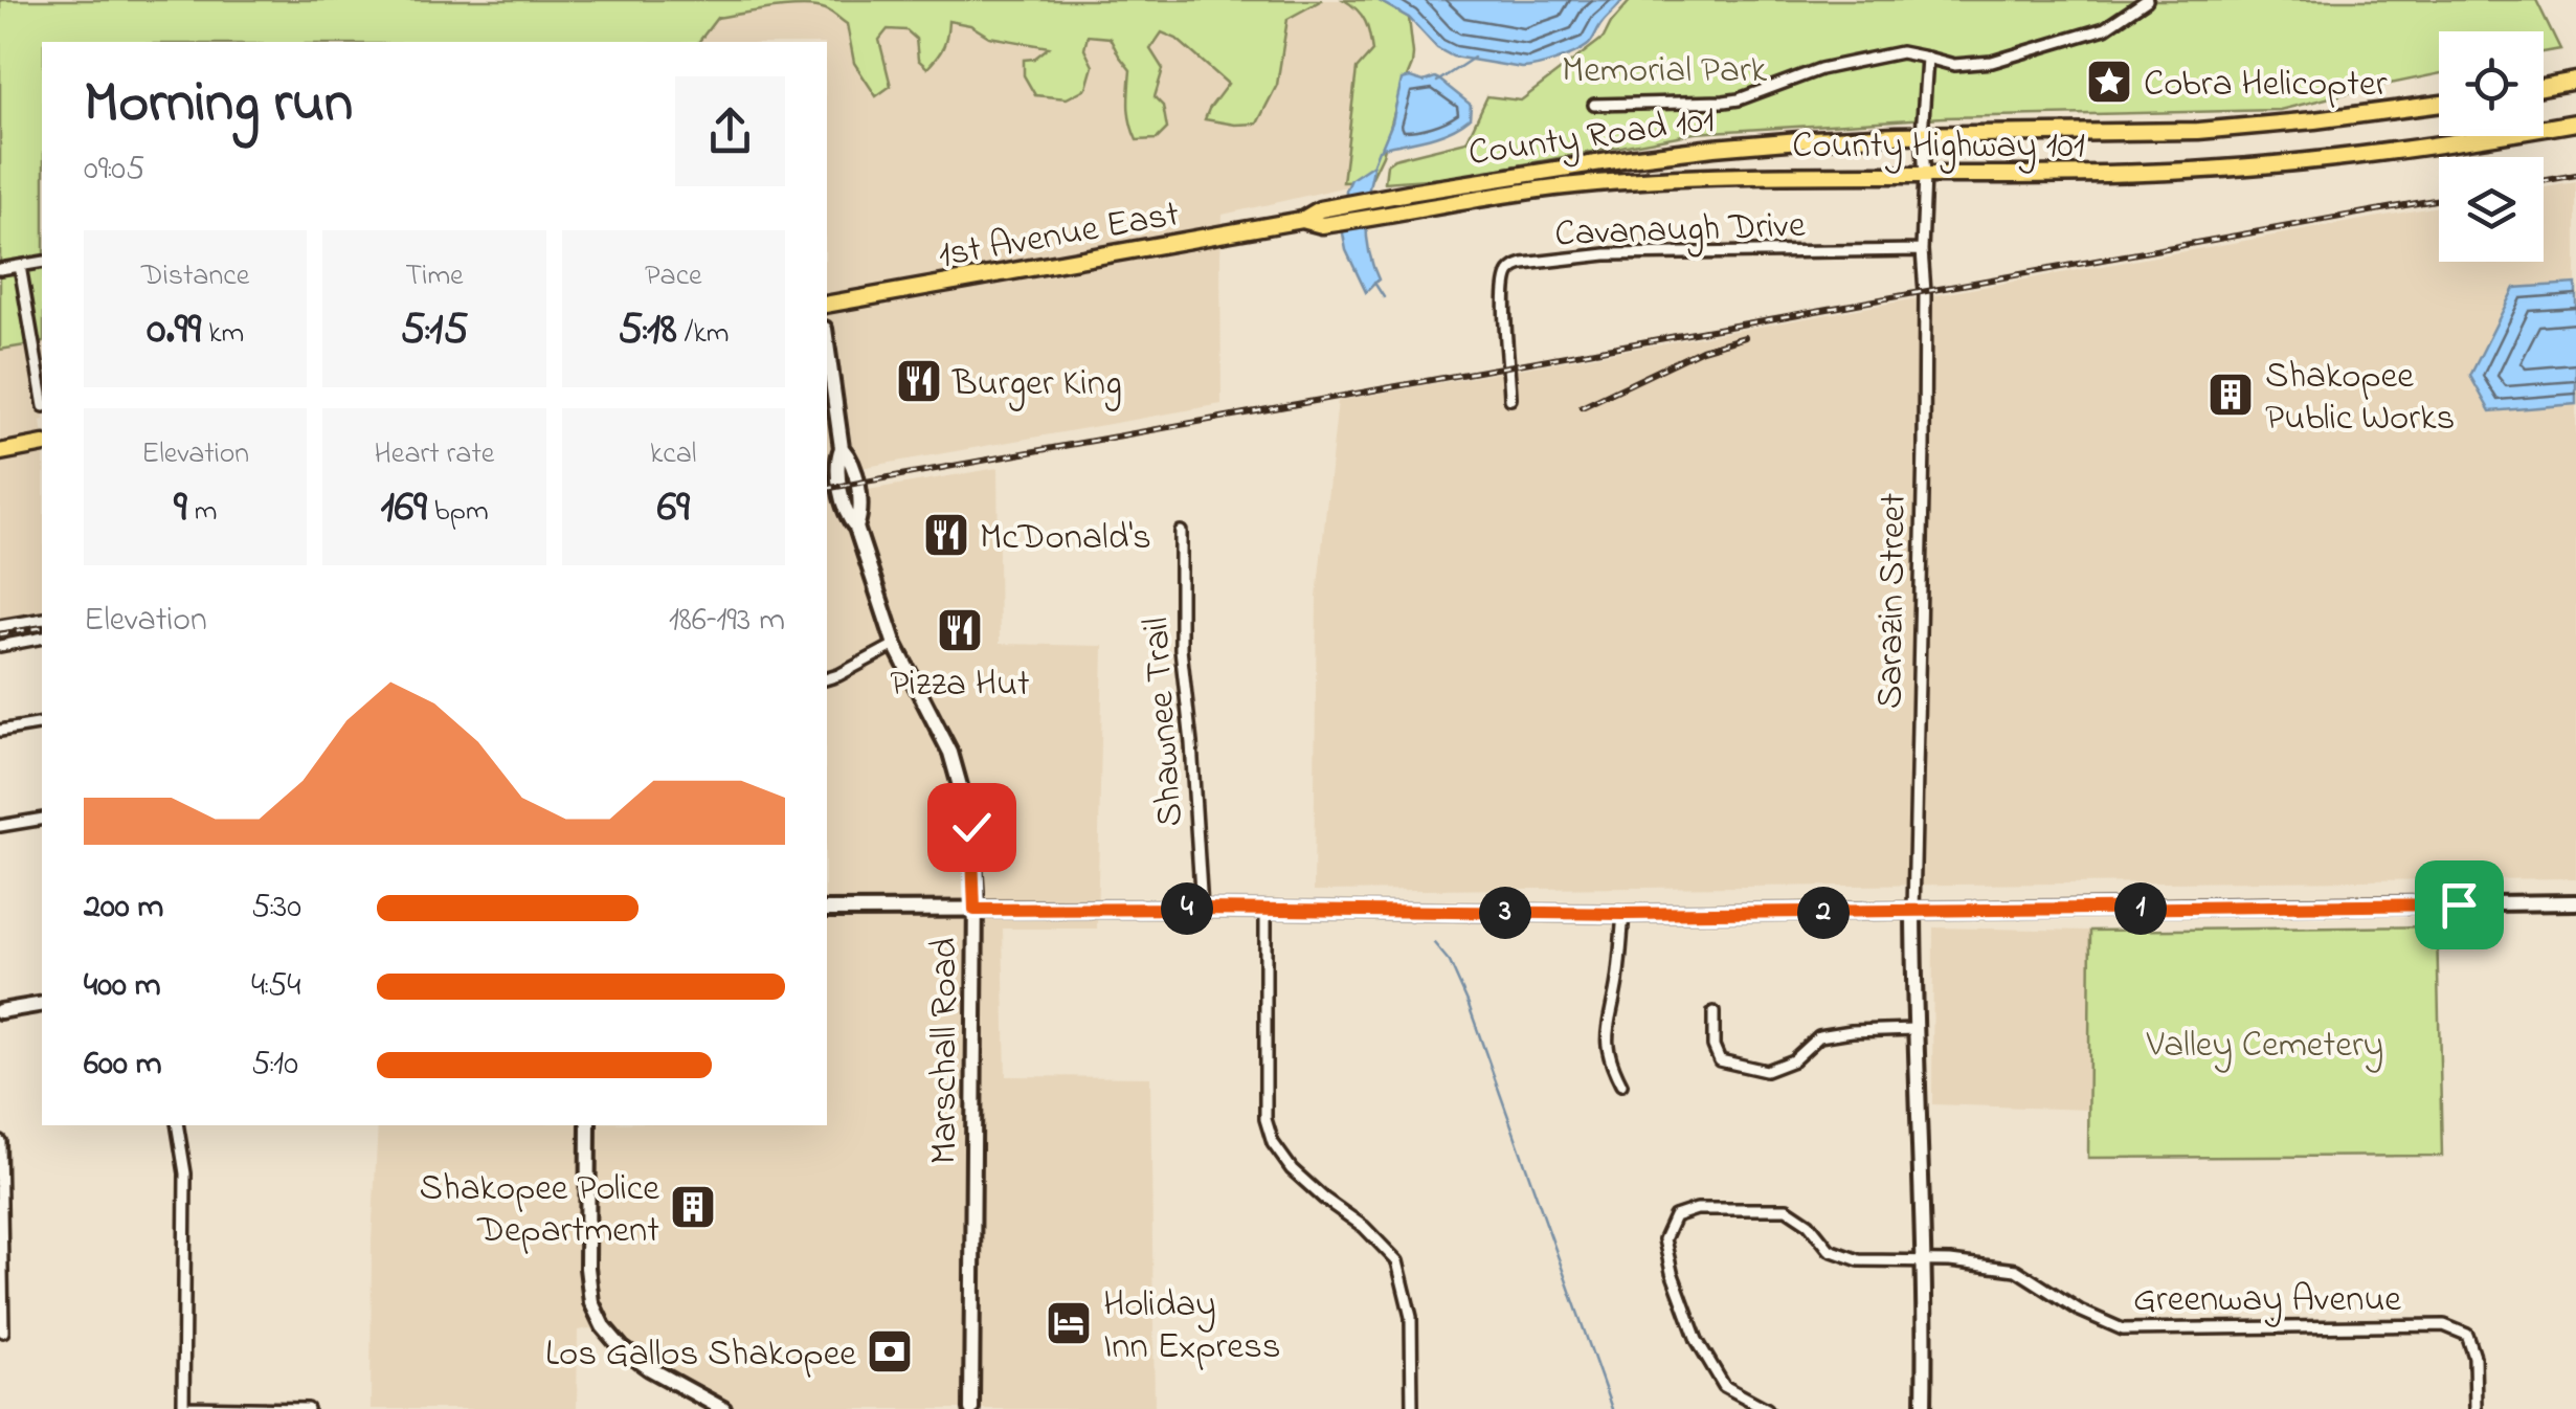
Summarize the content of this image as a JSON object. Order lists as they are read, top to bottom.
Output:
{
  "streets": {
    "main road": ["County Road 101", "County Highway 101", "1st Avenue East"],
    "street": [
      "Cavanaugh Drive",
      "Sarazin Street",
      "Shawnee Trail",
      "Marschall Road",
      "Greenway Avenue"
    ]
  },
  "crossings": [
    ["County Road 101", "County Highway 101"],
    ["County Road 101", "1st Avenue East"],
    ["County Road 101", "Sarazin Street"],
    ["County Highway 101", "1st Avenue East"],
    ["County Highway 101", "Sarazin Street"],
    ["Cavanaugh Drive", "Sarazin Street"],
    ["Sarazin Street", "Greenway Avenue"]
  ],
  "parks": ["Memorial Park", "Valley Cemetery"],
  "places": {
    "place": ["Cobra Helicopter"],
    "restaurant": ["Burger King", "McDonald's", "Pizza Hut"],
    "building": ["Shakopee Public Works", "Shakopee Police Department"],
    "hotel": ["Holiday Inn Express"],
    "bank": ["Los Gallos Shakopee"]
  },
  "page": {
    "heading": ["Morning run", "09:05"],
    "stats": [
      ["Distance", "0.99 km"],
      ["Time", "5:15"],
      ["Pace", "5:18 /km"],
      ["Elevation", "9 m"],
      ["Heart rate", "169 bpm"],
      ["kcal", "69"]
    ],
    "chart": ["Elevation", "186–193 m"],
    "list": [
      {
        "name": "200 m",
        "note": "5:30"
      },
      {
        "name": "400 m",
        "note": "4:54"
      },
      {
        "name": "600 m",
        "note": "5:10"
      }
    ],
    "pins": [
      "1",
      "4",
      "2",
      "3"
    ]
  }
}
